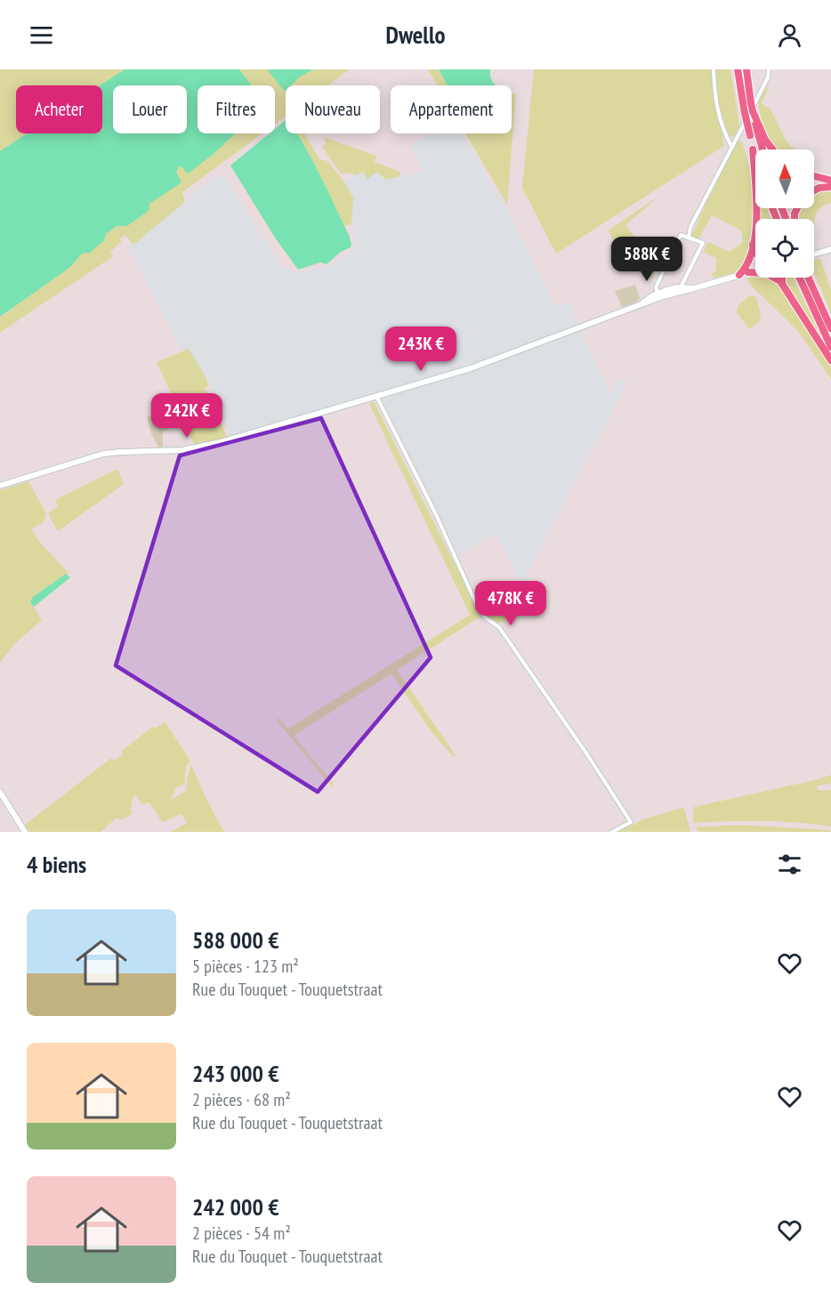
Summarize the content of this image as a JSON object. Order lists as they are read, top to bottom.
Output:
{
  "north": "top",
  "page": {
    "header": "Dwello",
    "chip": [
      "Acheter",
      "Louer",
      "Filtres",
      "Nouveau",
      "Appartement"
    ],
    "price": [
      "588K €",
      "243K €",
      "242K €",
      "478K €"
    ],
    "heading": "4 biens",
    "list": [
      {
        "name": "588 000 €",
        "note": "5 pièces · 123 m² · Rue du Touquet - Touquetstraat"
      },
      {
        "name": "243 000 €",
        "note": "2 pièces · 68 m² · Rue du Touquet - Touquetstraat"
      },
      {
        "name": "242 000 €",
        "note": "2 pièces · 54 m² · Rue du Touquet - Touquetstraat"
      }
    ]
  }
}
